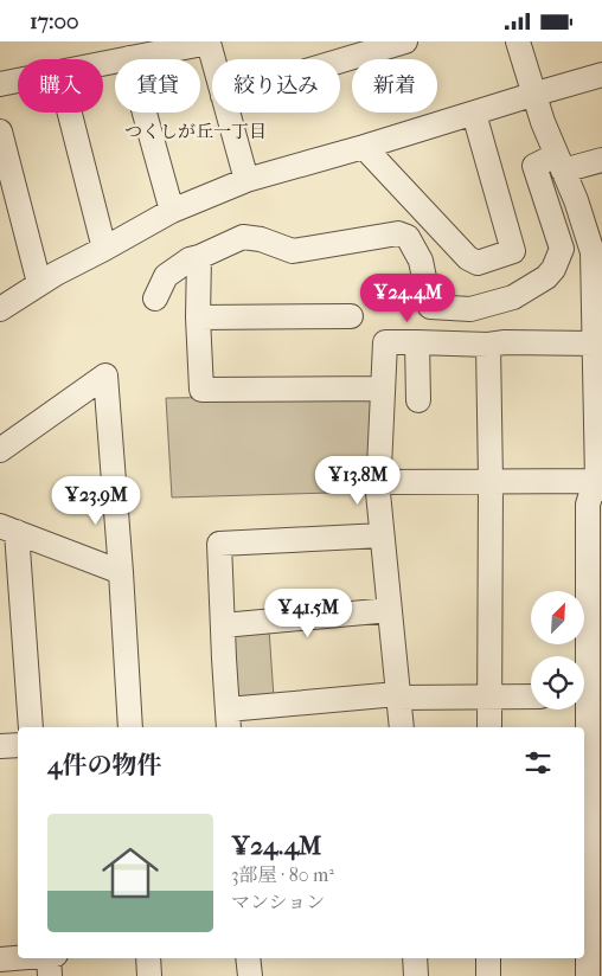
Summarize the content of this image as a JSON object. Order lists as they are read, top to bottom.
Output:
{
  "districts": ["つくしが丘一丁目"],
  "north": "top right",
  "page": {
    "status": "17:00",
    "chip": [
      "購入",
      "賃貸",
      "絞り込み",
      "新着"
    ],
    "price": [
      "¥24.4M",
      "¥13.8M",
      "¥23.9M",
      "¥41.5M"
    ],
    "heading": "4件の物件",
    "list": [
      {
        "name": "¥24.4M",
        "note": "3部屋 · 80 m² · マンション"
      }
    ]
  }
}
